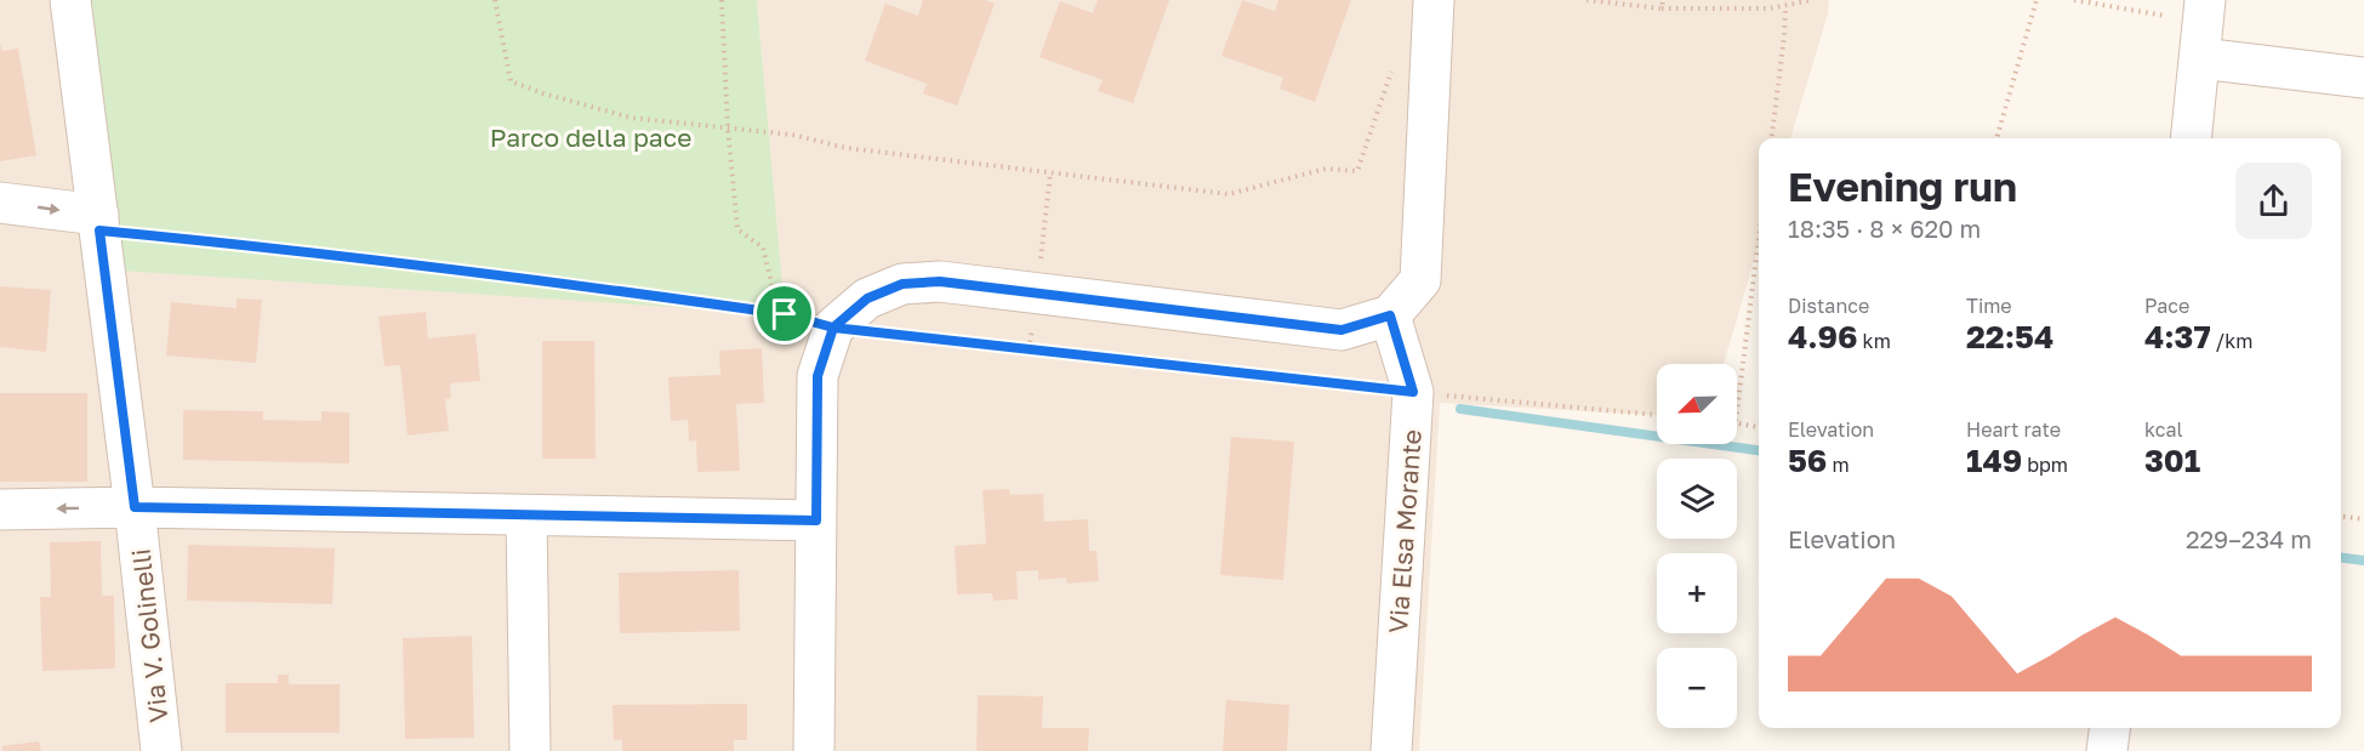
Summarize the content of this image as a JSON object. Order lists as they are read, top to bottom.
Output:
{
  "streets": {
    "street": ["Via Elsa Morante", "Via V. Golinelli"]
  },
  "parks": ["Parco della pace"],
  "north": "bottom left",
  "page": {
    "heading": ["Evening run", "18:35 · 8 × 620 m"],
    "stats": [
      ["Distance", "4.96 km"],
      ["Time", "22:54"],
      ["Pace", "4:37 /km"],
      ["Elevation", "56 m"],
      ["Heart rate", "149 bpm"],
      ["kcal", "301"]
    ],
    "map_buttons": ["+", "−"],
    "chart": ["Elevation", "229–234 m"]
  }
}
